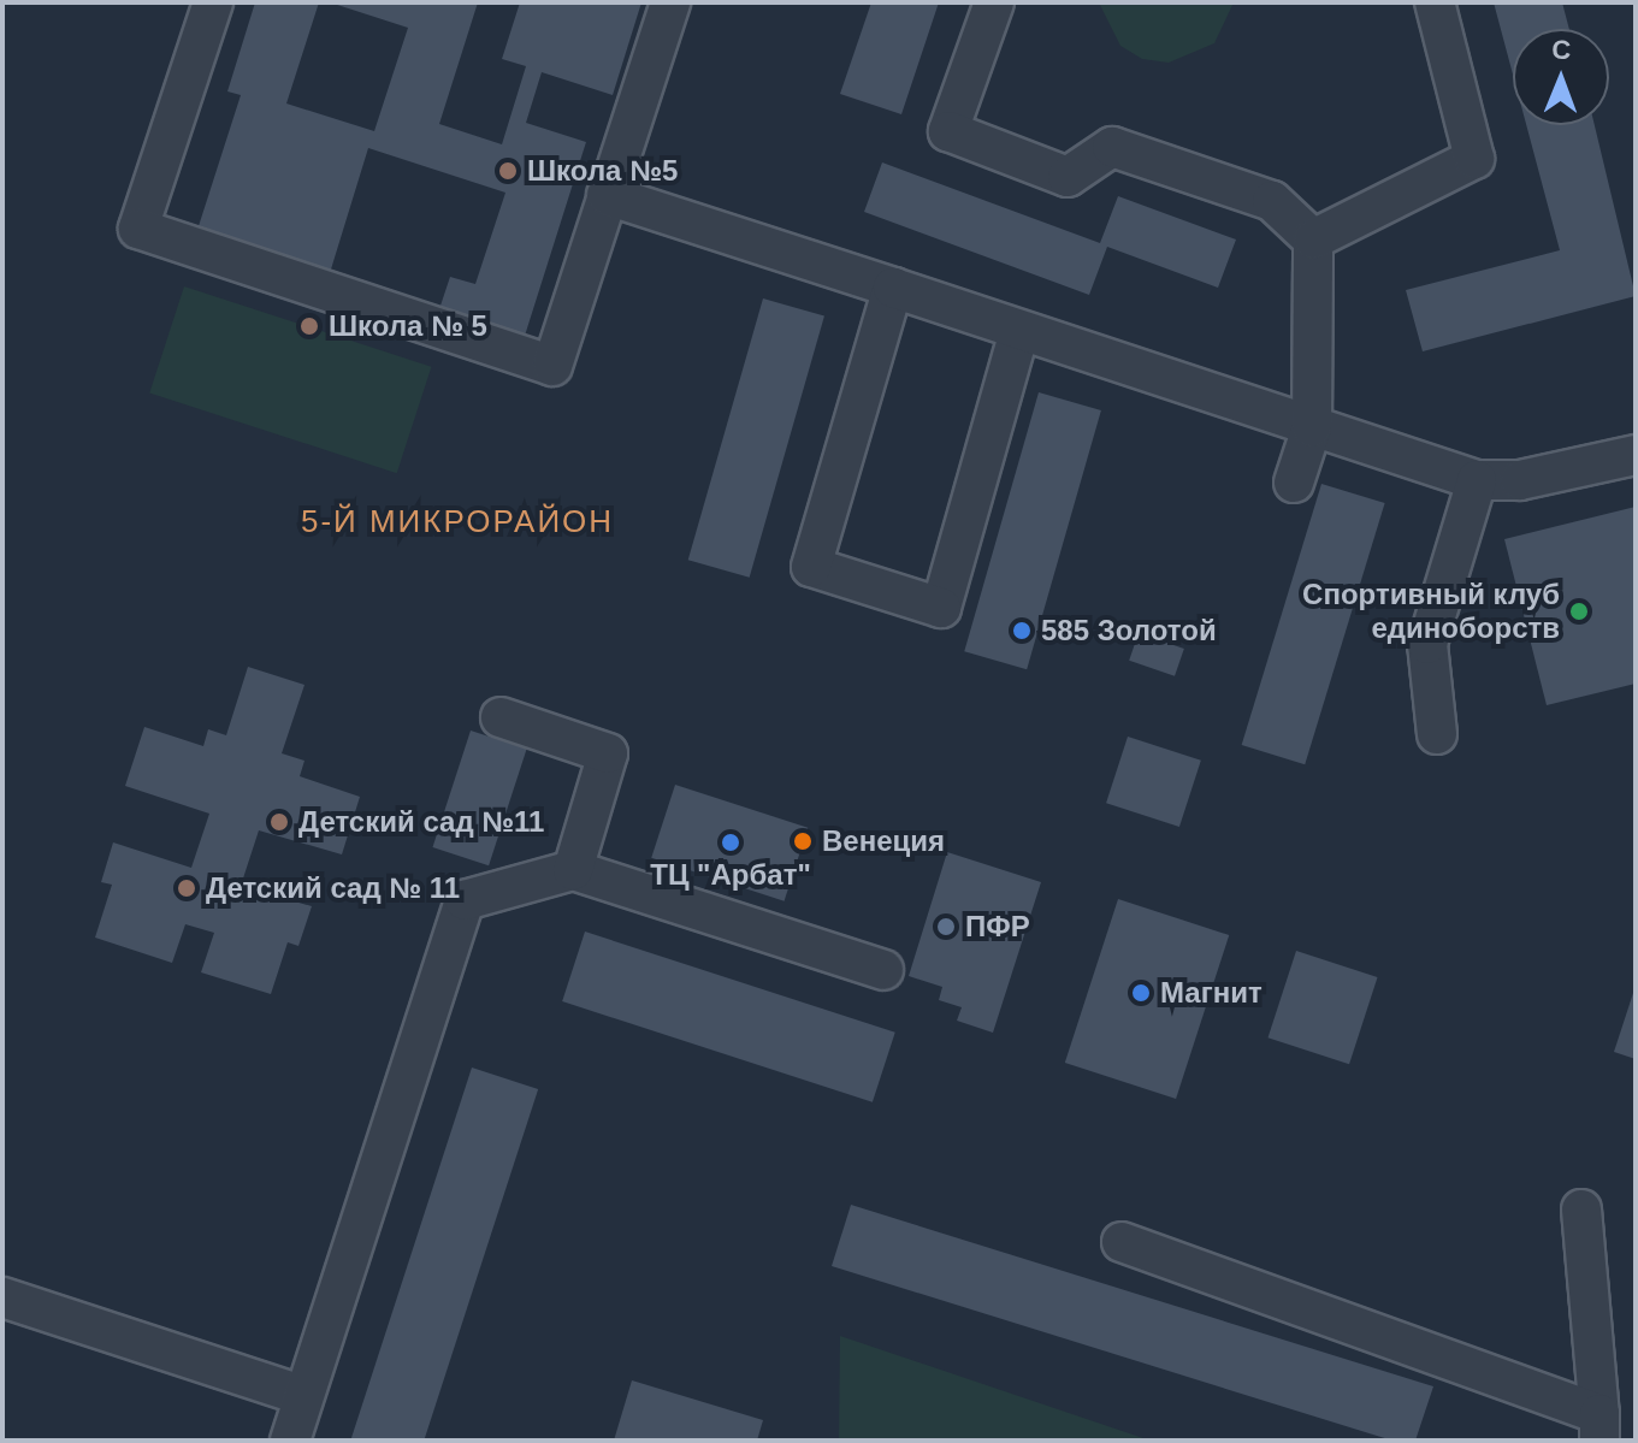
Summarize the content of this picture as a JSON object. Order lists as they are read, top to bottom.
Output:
{
  "districts": ["5-Й МИКРОРАЙОН"],
  "places": [
    "Школа №5",
    "Школа № 5",
    "Спортивный клуб единоборств",
    "585 Золотой",
    "Детский сад №11",
    "Венеция",
    "ТЦ \"Арбат\"",
    "Детский сад № 11",
    "ПФР",
    "Магнит"
  ],
  "north": "top"
}
